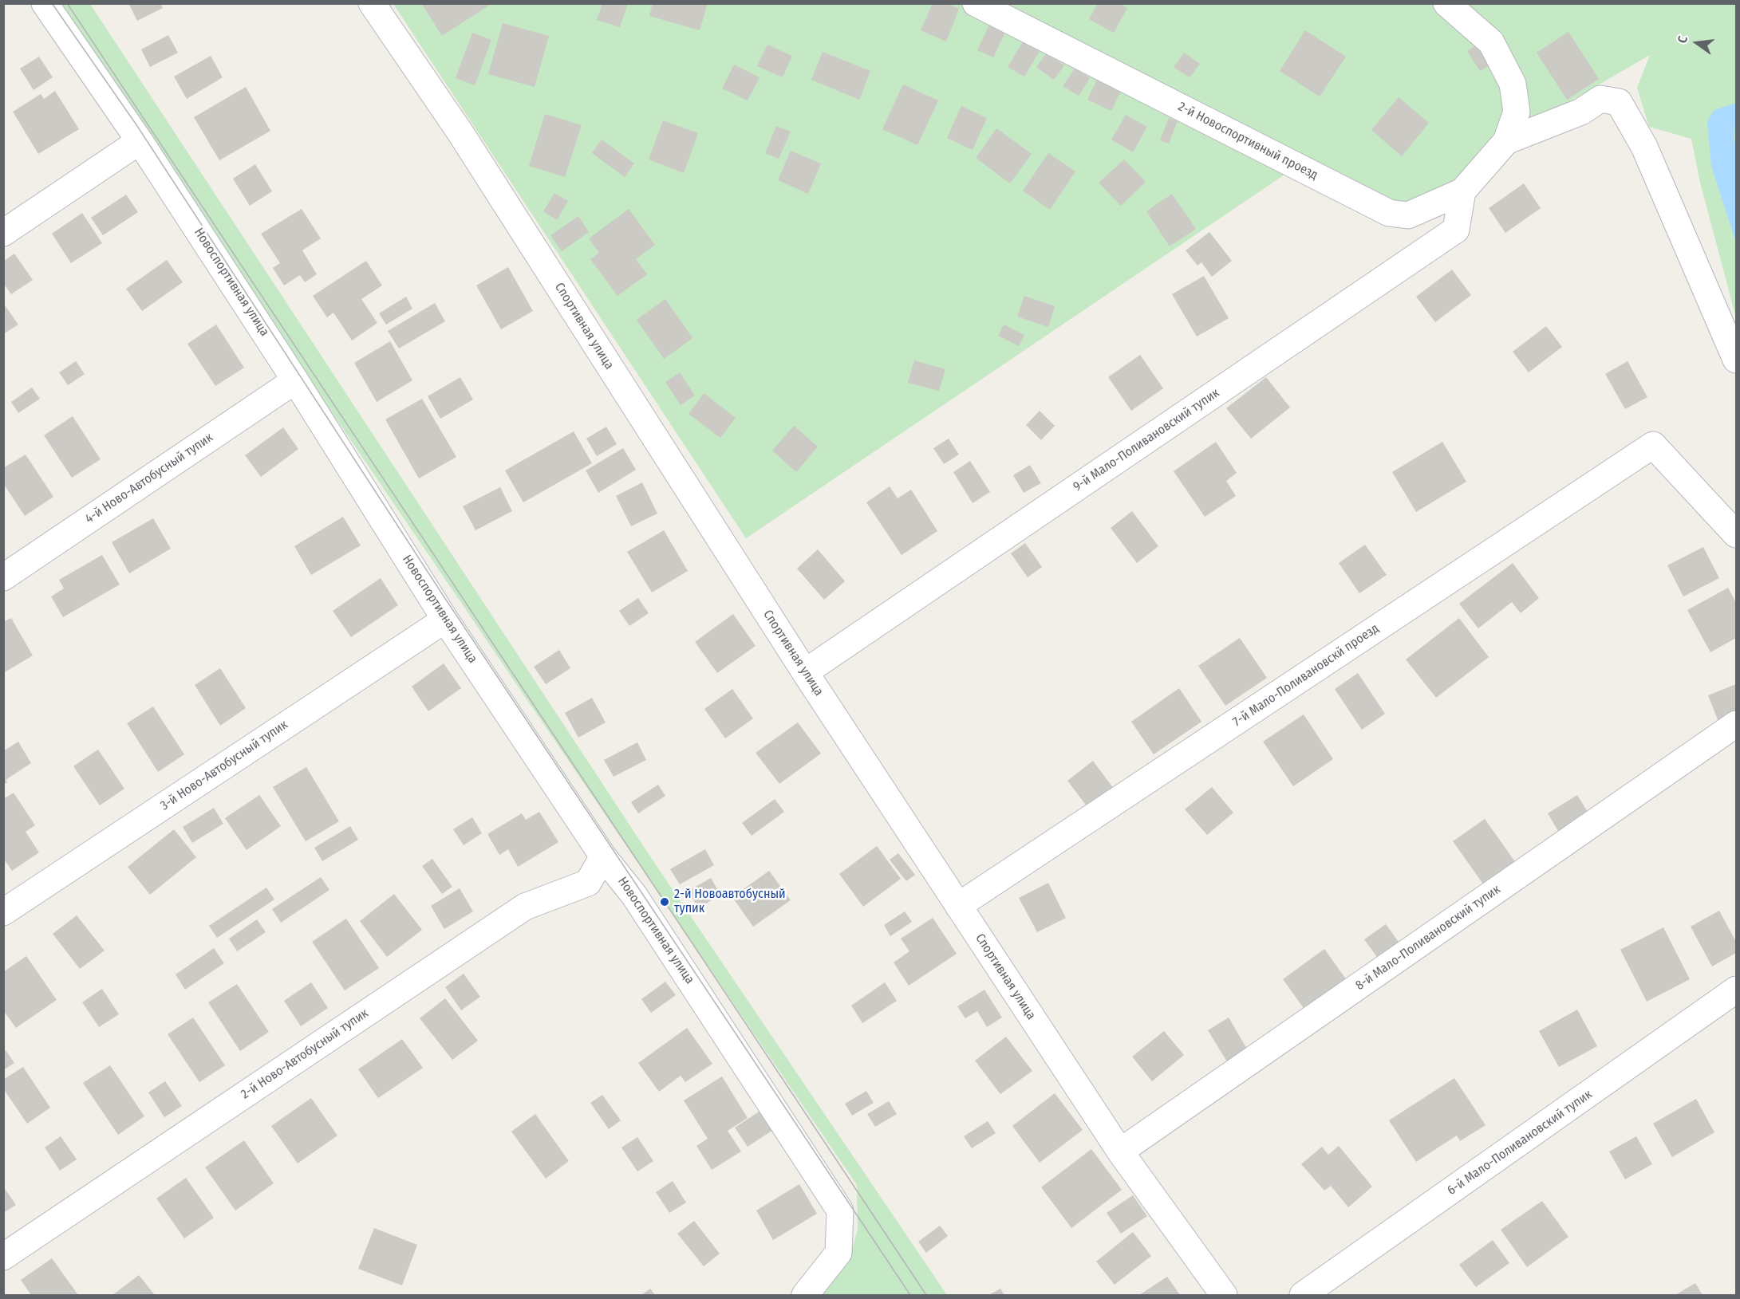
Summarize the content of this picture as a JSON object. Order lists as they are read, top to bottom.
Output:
{
  "streets": {
    "street": [
      "2-й Новоспортивный проезд",
      "Новоспортивная улица",
      "Спортивная улица",
      "9-й Мало-Поливановский тупик",
      "4-й Ново-Автобусный тупик",
      "7-й Мало-Поливановскй проезд",
      "3-й Ново-Автобусный тупик",
      "8-й Мало-Поливановский тупик",
      "2-й Ново-Автобусный тупик",
      "6-й Мало-Поливановский тупик"
    ]
  },
  "crossings": [
    ["2-й Новоспортивный проезд", "9-й Мало-Поливановский тупик"],
    ["Новоспортивная улица", "4-й Ново-Автобусный тупик"],
    ["Новоспортивная улица", "3-й Ново-Автобусный тупик"],
    ["Новоспортивная улица", "2-й Ново-Автобусный тупик"],
    ["Спортивная улица", "9-й Мало-Поливановский тупик"],
    ["Спортивная улица", "7-й Мало-Поливановскй проезд"],
    ["Спортивная улица", "8-й Мало-Поливановский тупик"]
  ],
  "places": ["2-й Новоавтобусный тупик"],
  "north": "left"
}
